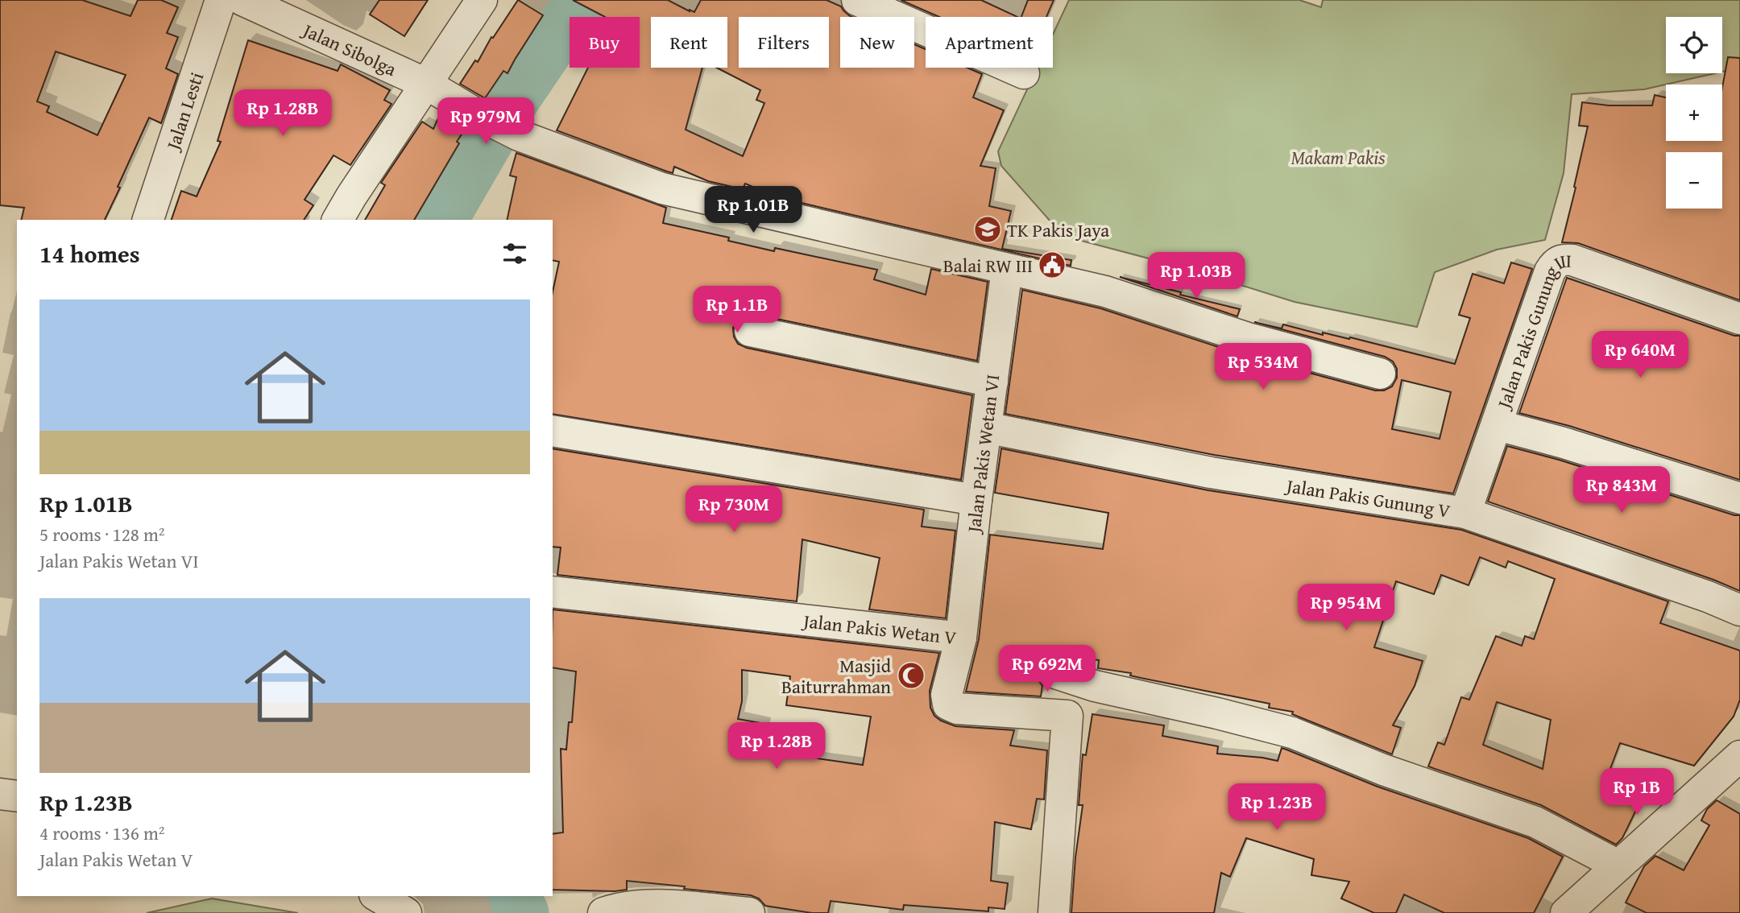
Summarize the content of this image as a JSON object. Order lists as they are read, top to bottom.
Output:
{
  "streets": {
    "street": [
      "Jalan Sibolga",
      "Jalan Lesti",
      "Jalan Pakis Gunung III",
      "Jalan Pakis Wetan VI",
      "Jalan Pakis Gunung V",
      "Jalan Pakis Wetan V"
    ]
  },
  "crossings": [
    ["Jalan Pakis Gunung III", "Jalan Pakis Gunung V"],
    ["Jalan Pakis Wetan VI", "Jalan Pakis Gunung V"],
    ["Jalan Pakis Wetan VI", "Jalan Pakis Wetan V"]
  ],
  "parks": ["Makam Pakis"],
  "places": {
    "school or university": ["TK Pakis Jaya"],
    "public building": ["Balai RW III"],
    "mosque": ["Masjid Baiturrahman"]
  },
  "page": {
    "map_buttons": ["+", "−"],
    "chip": [
      "Buy",
      "Rent",
      "Filters",
      "New",
      "Apartment"
    ],
    "price": [
      "Rp 1.28B",
      "Rp 979M",
      "Rp 1.01B",
      "Rp 1.03B",
      "Rp 1.1B",
      "Rp 640M",
      "Rp 534M",
      "Rp 843M",
      "Rp 730M",
      "Rp 954M",
      "Rp 692M",
      "Rp 1.28B",
      "Rp 1B",
      "Rp 1.23B"
    ],
    "heading": "14 homes",
    "list": [
      {
        "name": "Rp 1.01B",
        "note": "5 rooms · 128 m² · Jalan Pakis Wetan VI"
      },
      {
        "name": "Rp 1.23B",
        "note": "4 rooms · 136 m² · Jalan Pakis Wetan V"
      }
    ]
  }
}
